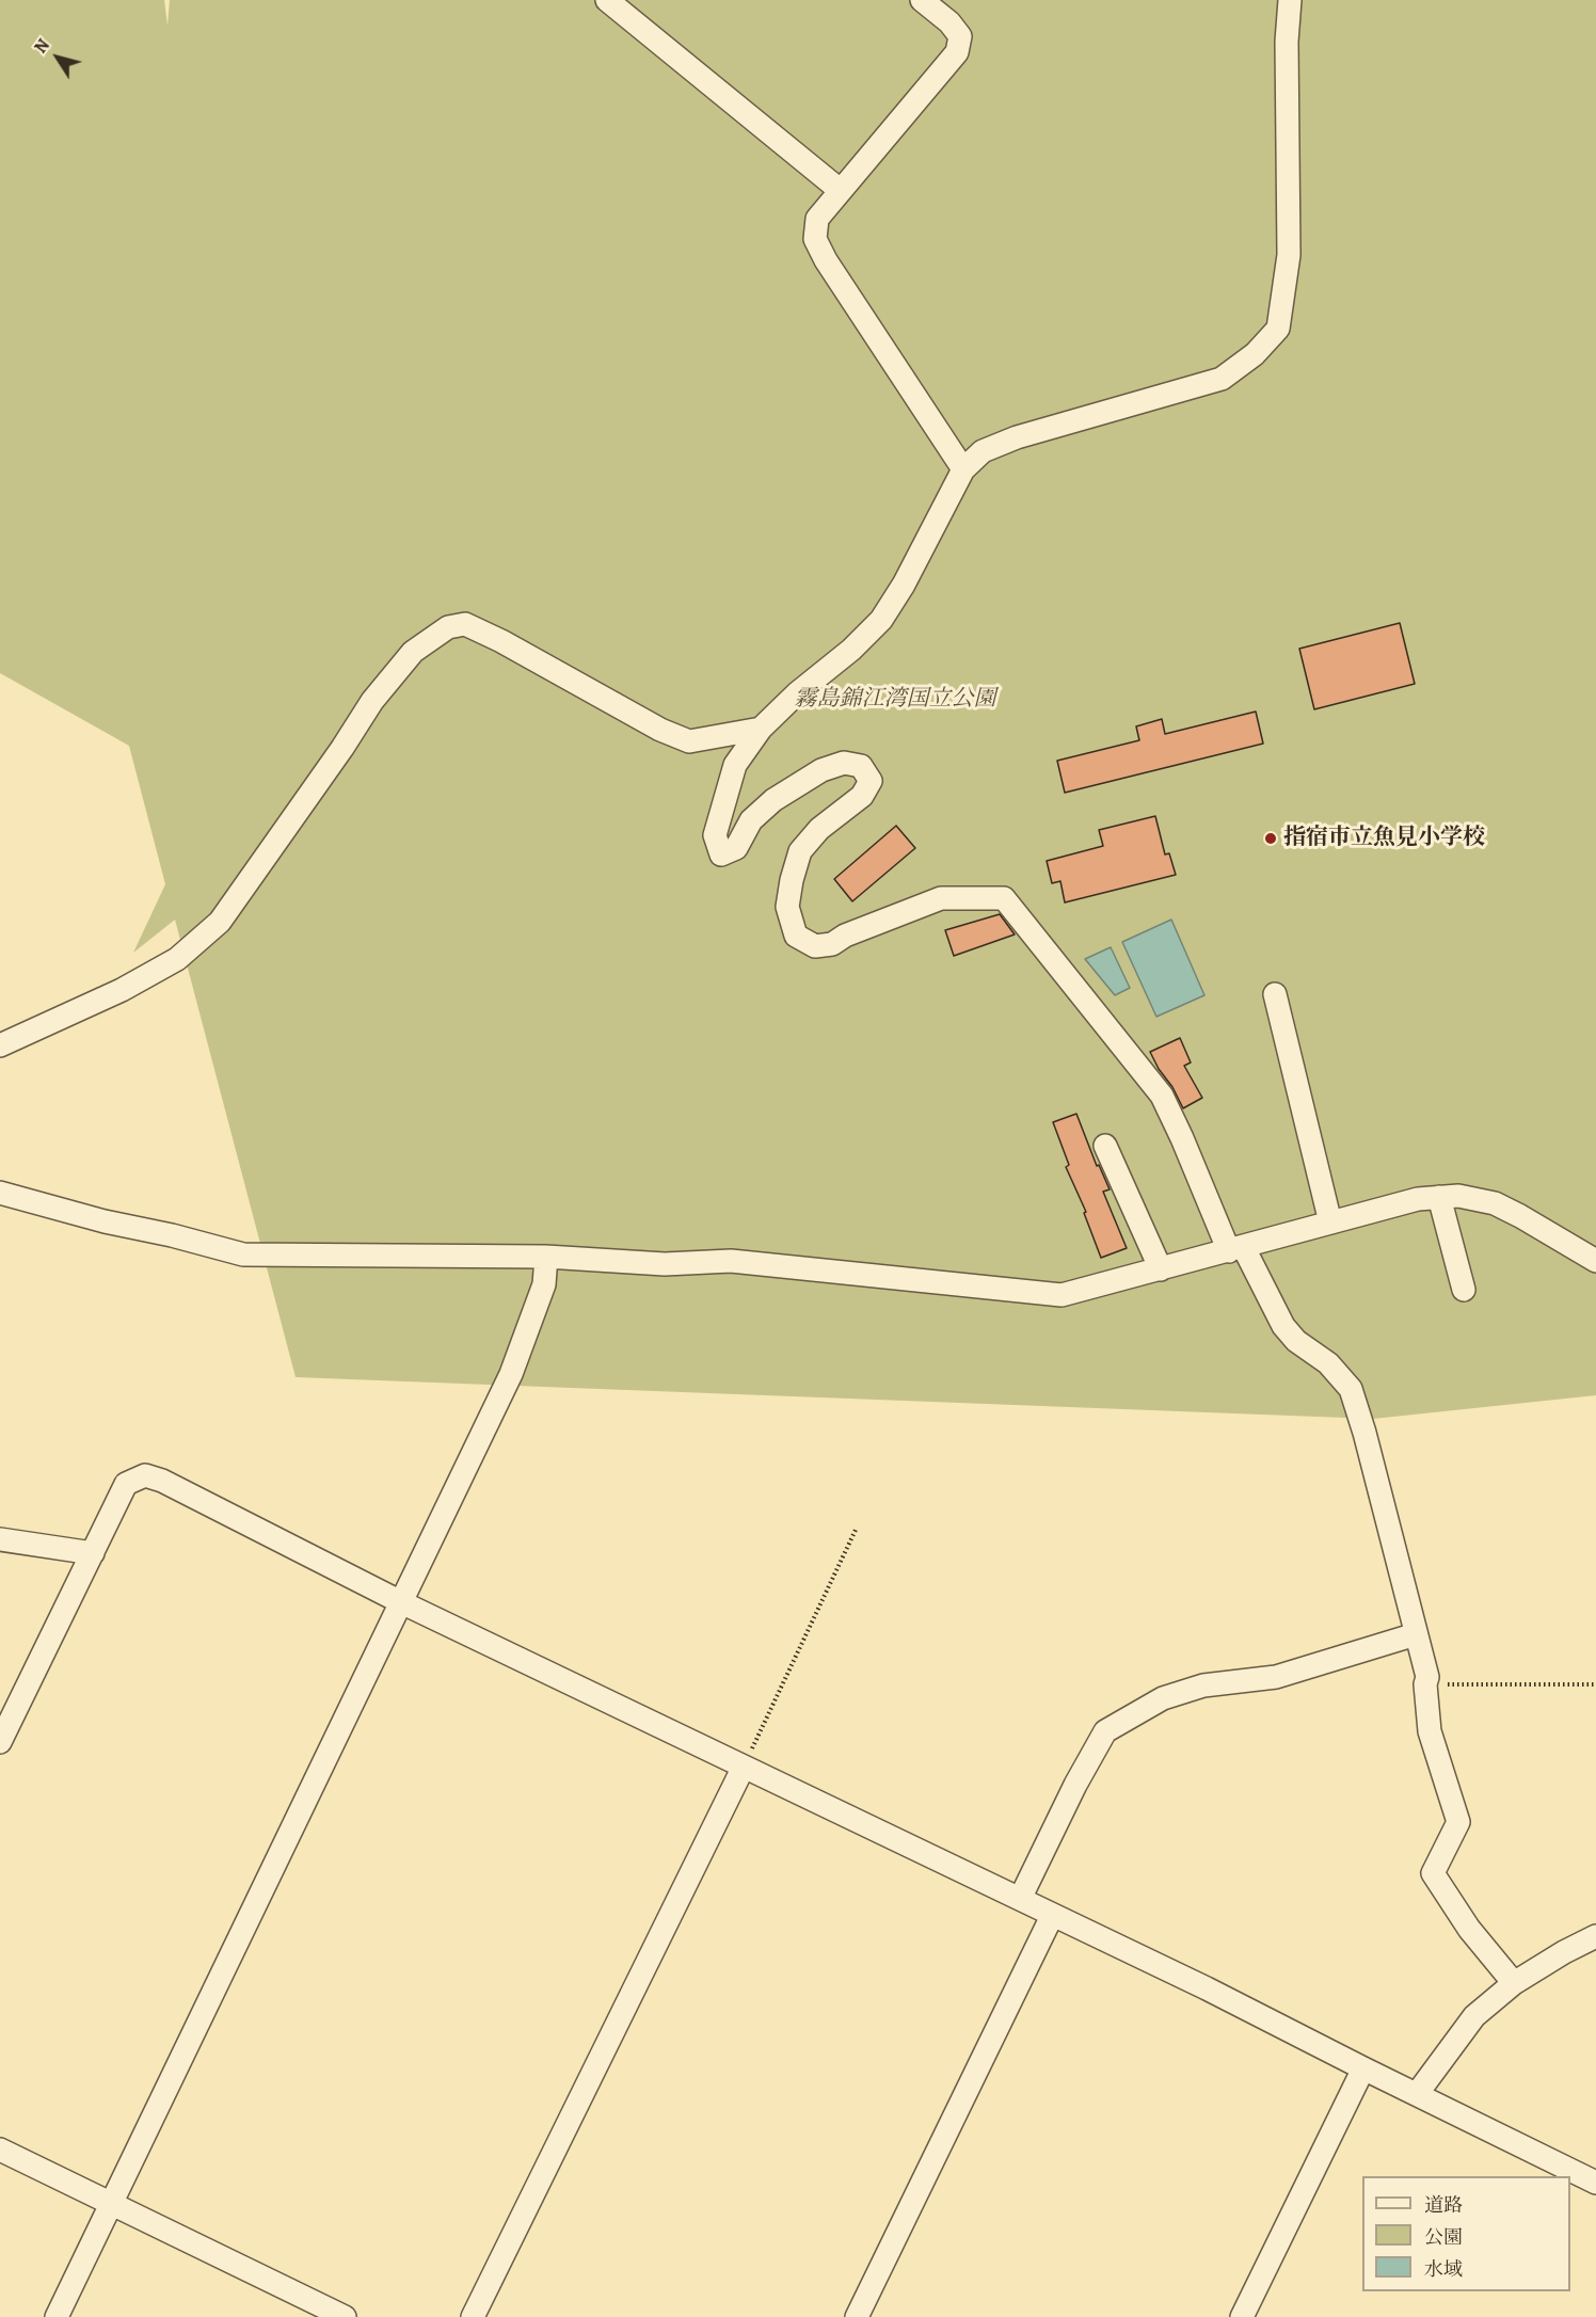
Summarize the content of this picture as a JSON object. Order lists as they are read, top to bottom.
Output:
{
  "parks": ["霧島錦江湾国立公園"],
  "places": ["指宿市立魚見小学校"],
  "legend": ["道路", "公園", "水域"],
  "north": "top left"
}
